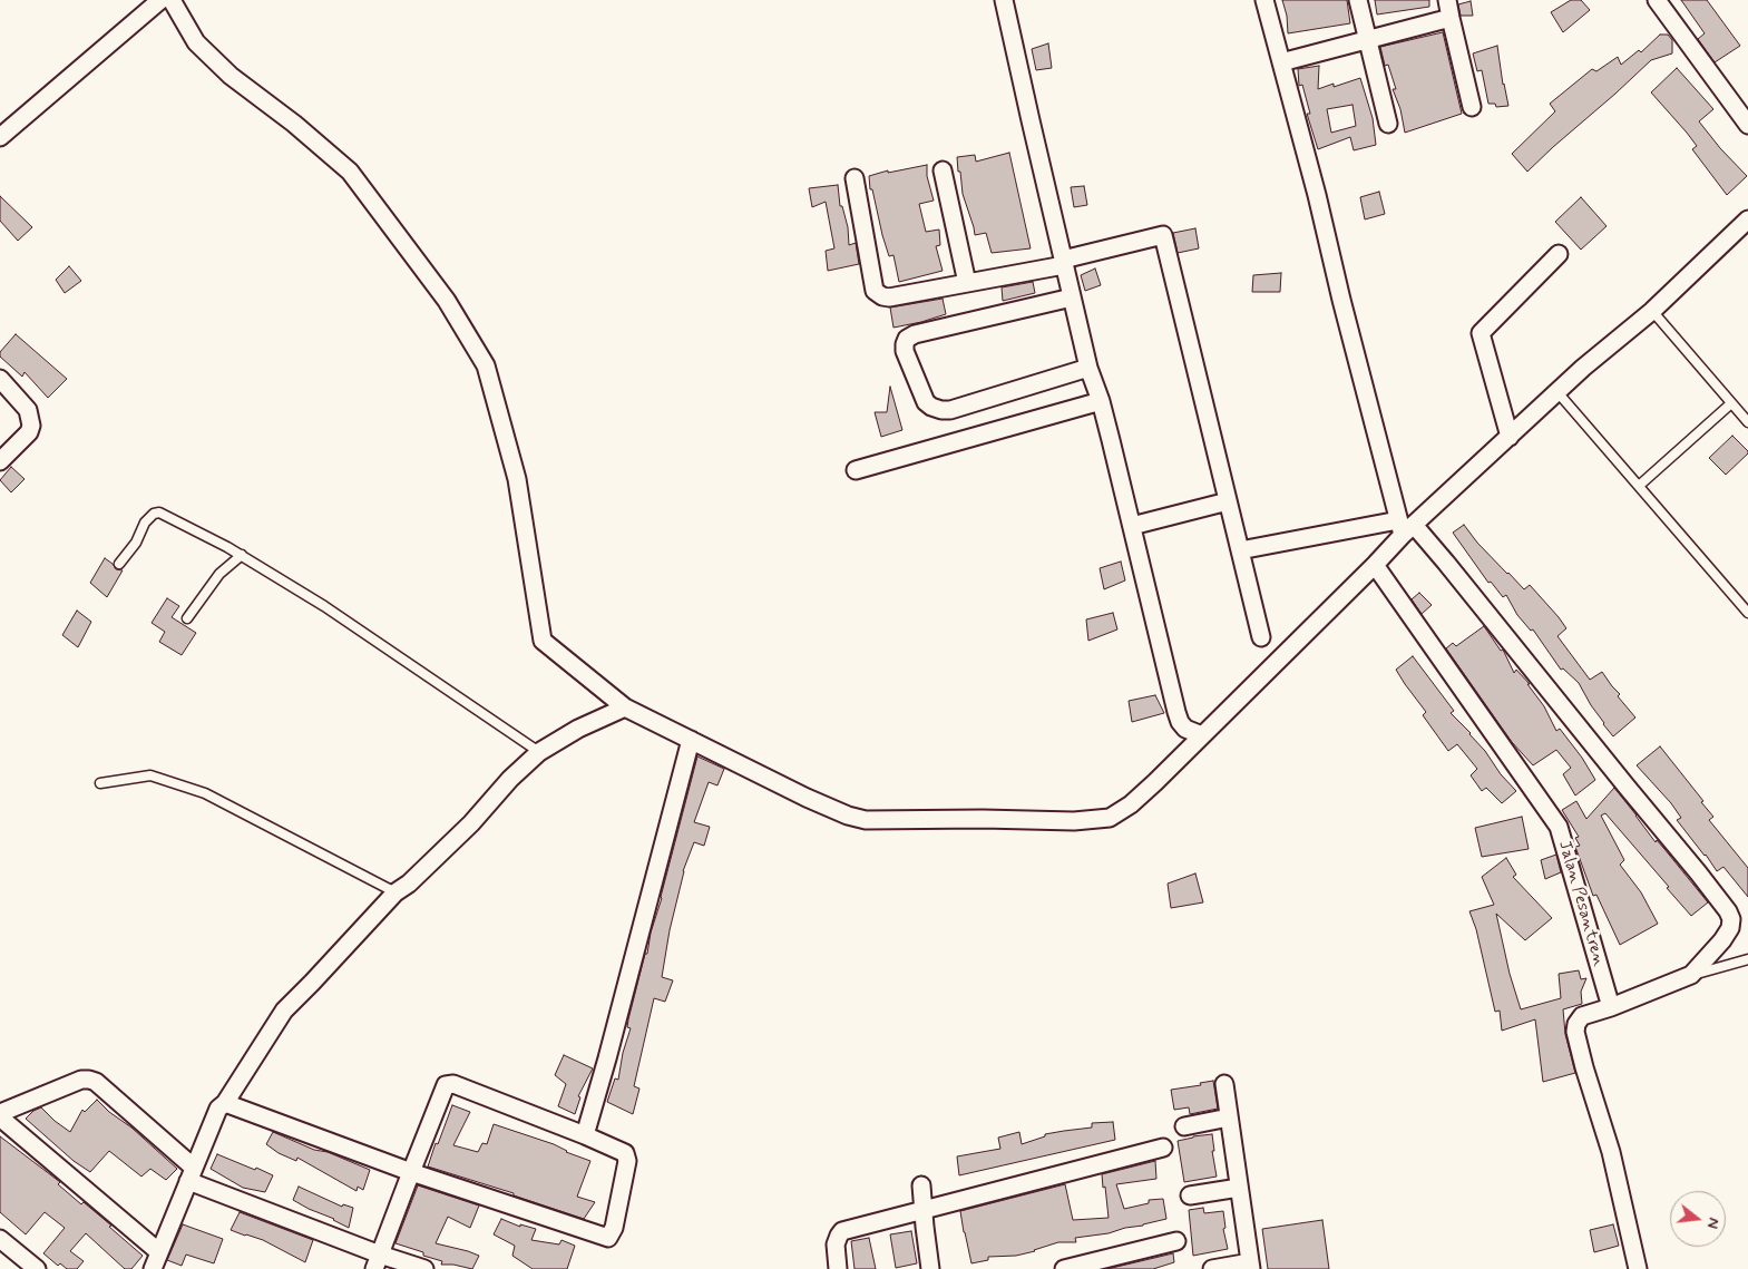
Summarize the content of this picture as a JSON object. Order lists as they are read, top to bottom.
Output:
{
  "streets": {
    "street": ["Jalan Pesantren"]
  },
  "north": "right"
}
